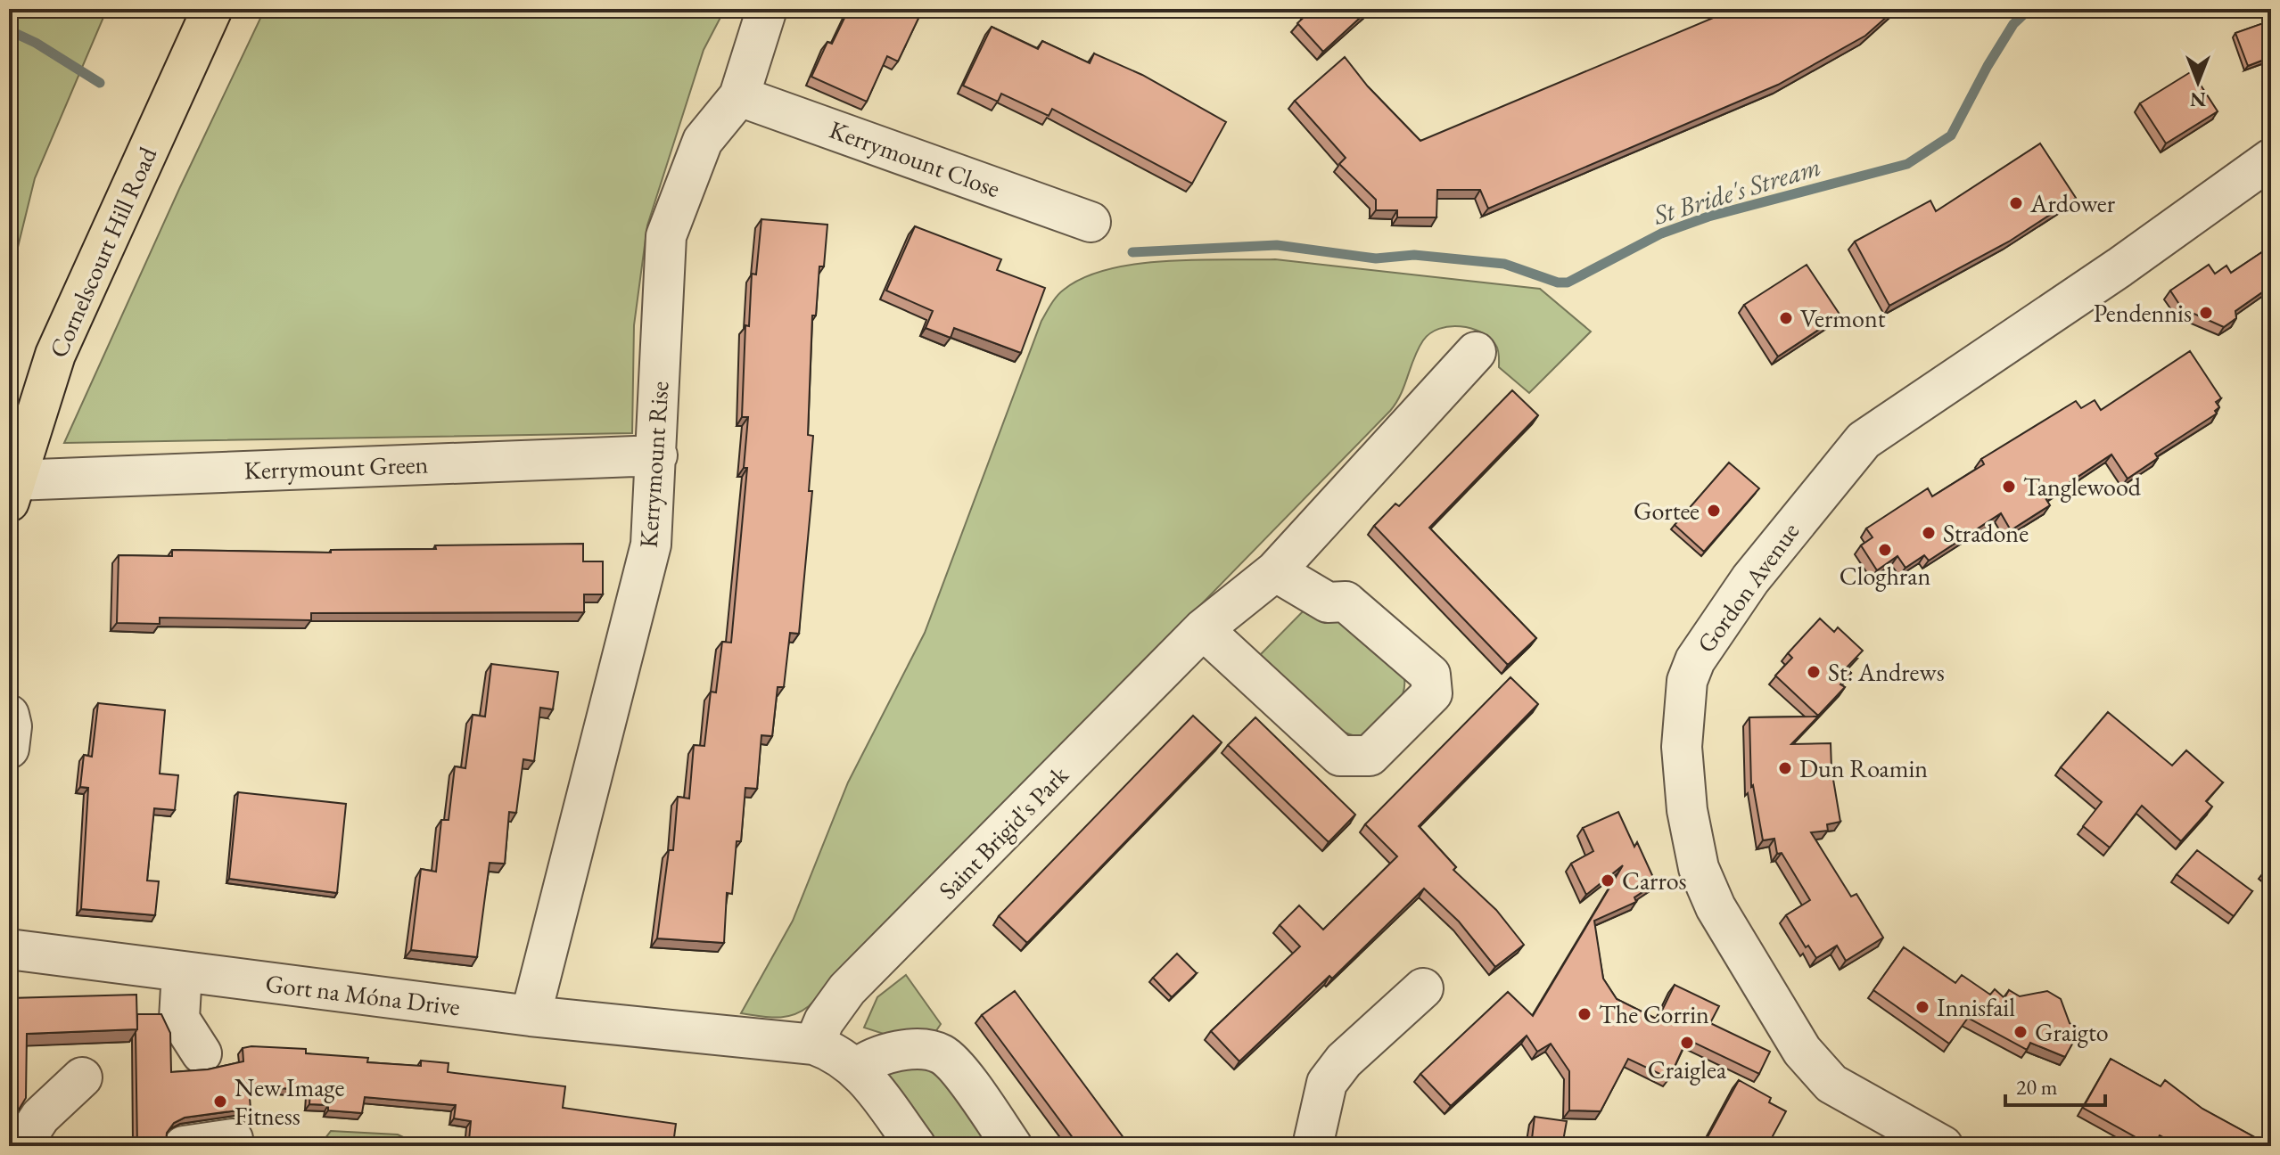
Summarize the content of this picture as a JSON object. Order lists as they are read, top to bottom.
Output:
{
  "streets": {
    "main road": ["Cornelscourt Hill Road"],
    "street": [
      "Kerrymount Close",
      "Kerrymount Rise",
      "Kerrymount Green",
      "Gordon Avenue",
      "Saint Brigid's Park",
      "Gort na Móna Drive"
    ]
  },
  "crossings": [
    ["Kerrymount Close", "Kerrymount Rise"],
    ["Cornelscourt Hill Road", "Kerrymount Green"],
    ["Kerrymount Rise", "Kerrymount Green"],
    ["Kerrymount Rise", "Gort na Móna Drive"],
    ["Saint Brigid's Park", "Gort na Móna Drive"]
  ],
  "water": ["St Bride's Stream"],
  "places": [
    "Ardower",
    "Pendennis",
    "Vermont",
    "Tanglewood",
    "Gortee",
    "Stradone",
    "Cloghran",
    "St. Andrews",
    "Dun Roamin",
    "Carros",
    "Innisfail",
    "The Corrin",
    "Graigto",
    "Craiglea",
    "New Image Fitness"
  ],
  "scale_bar": "20 m",
  "north": "bottom"
}
